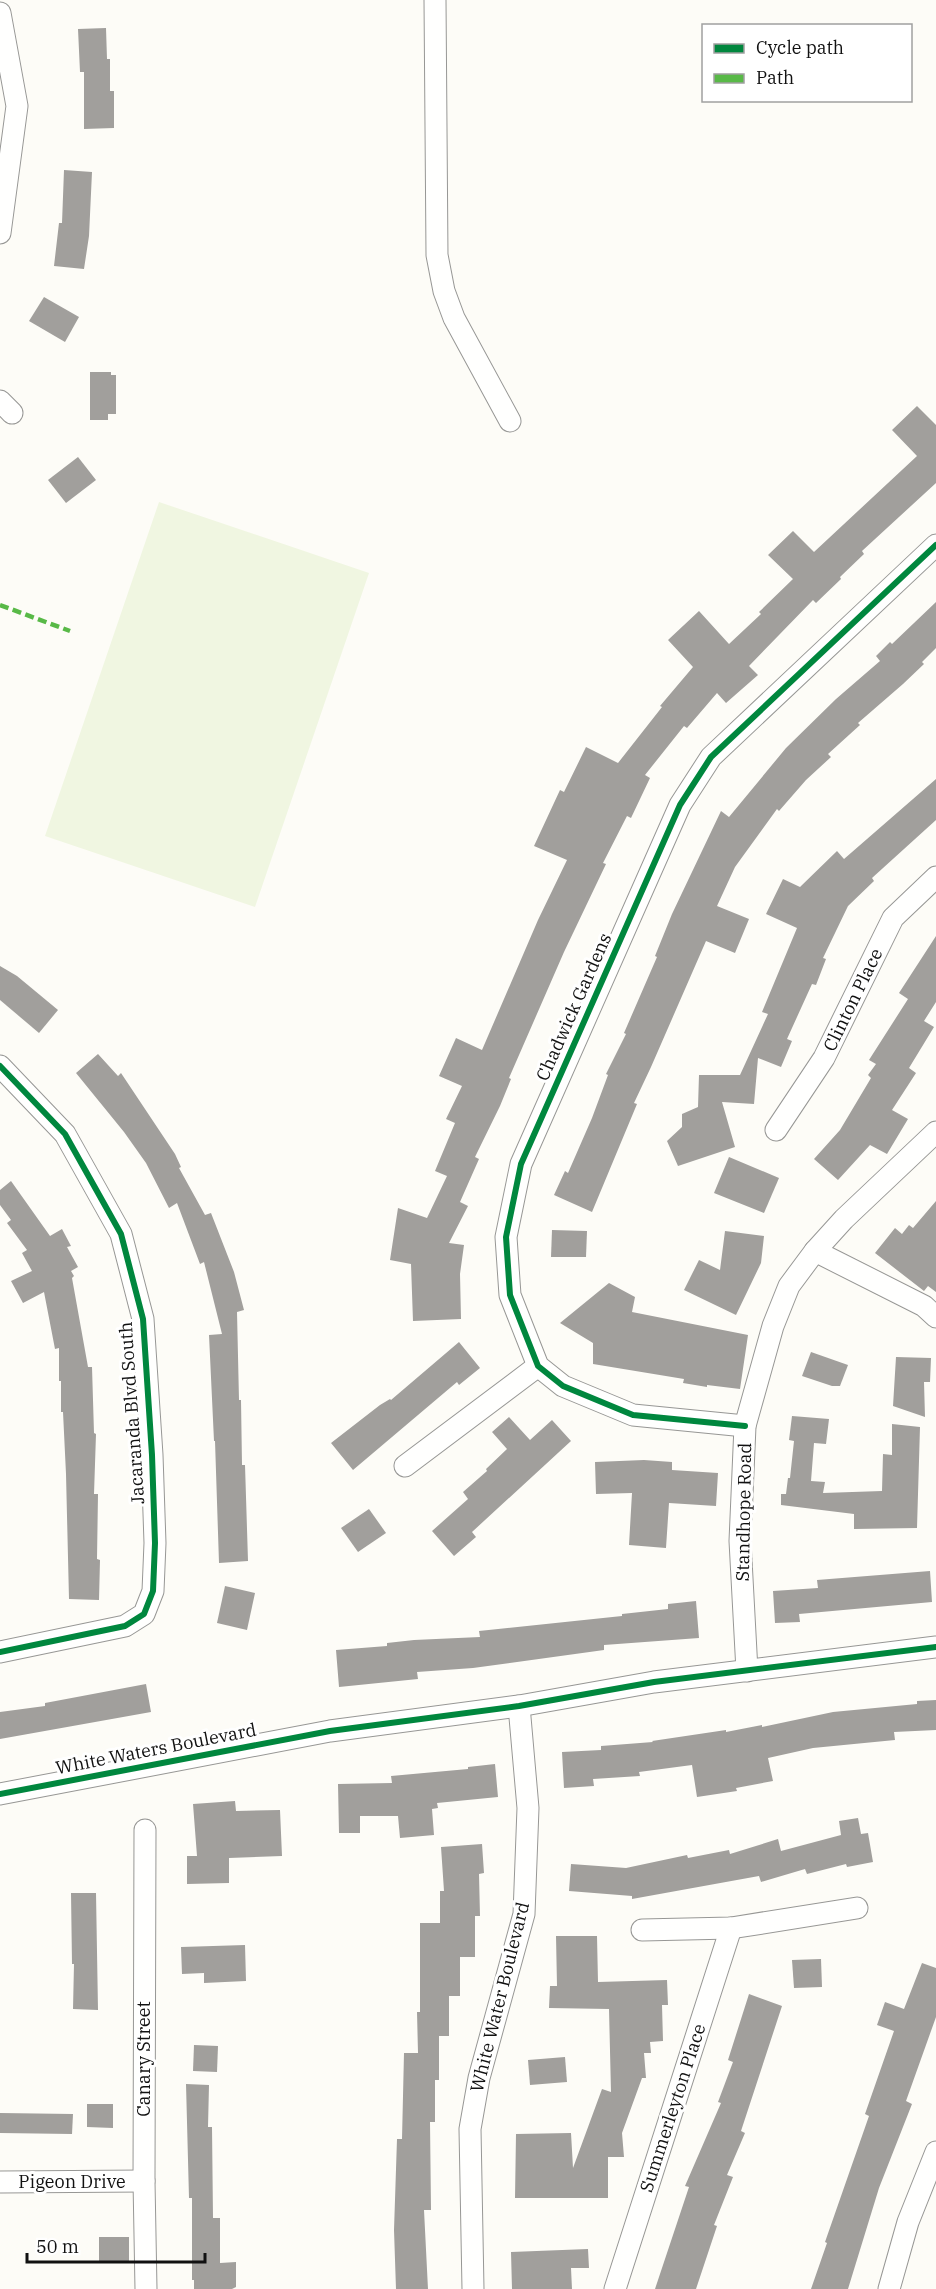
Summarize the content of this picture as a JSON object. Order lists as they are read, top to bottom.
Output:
{
  "streets": {
    "street": [
      "Clinton Place",
      "Chadwick Gardens",
      "Jacaranda Blvd South",
      "Standhope Road",
      "White Waters Boulevard",
      "White Water Boulevard",
      "Canary Street",
      "Summerleyton Place",
      "Pigeon Drive"
    ]
  },
  "crossings": [
    ["Chadwick Gardens", "Standhope Road"],
    ["Standhope Road", "White Waters Boulevard"],
    ["White Waters Boulevard", "White Water Boulevard"],
    ["Canary Street", "Pigeon Drive"]
  ],
  "legend": ["Cycle path", "Path"],
  "scale_bar": "50 m"
}
